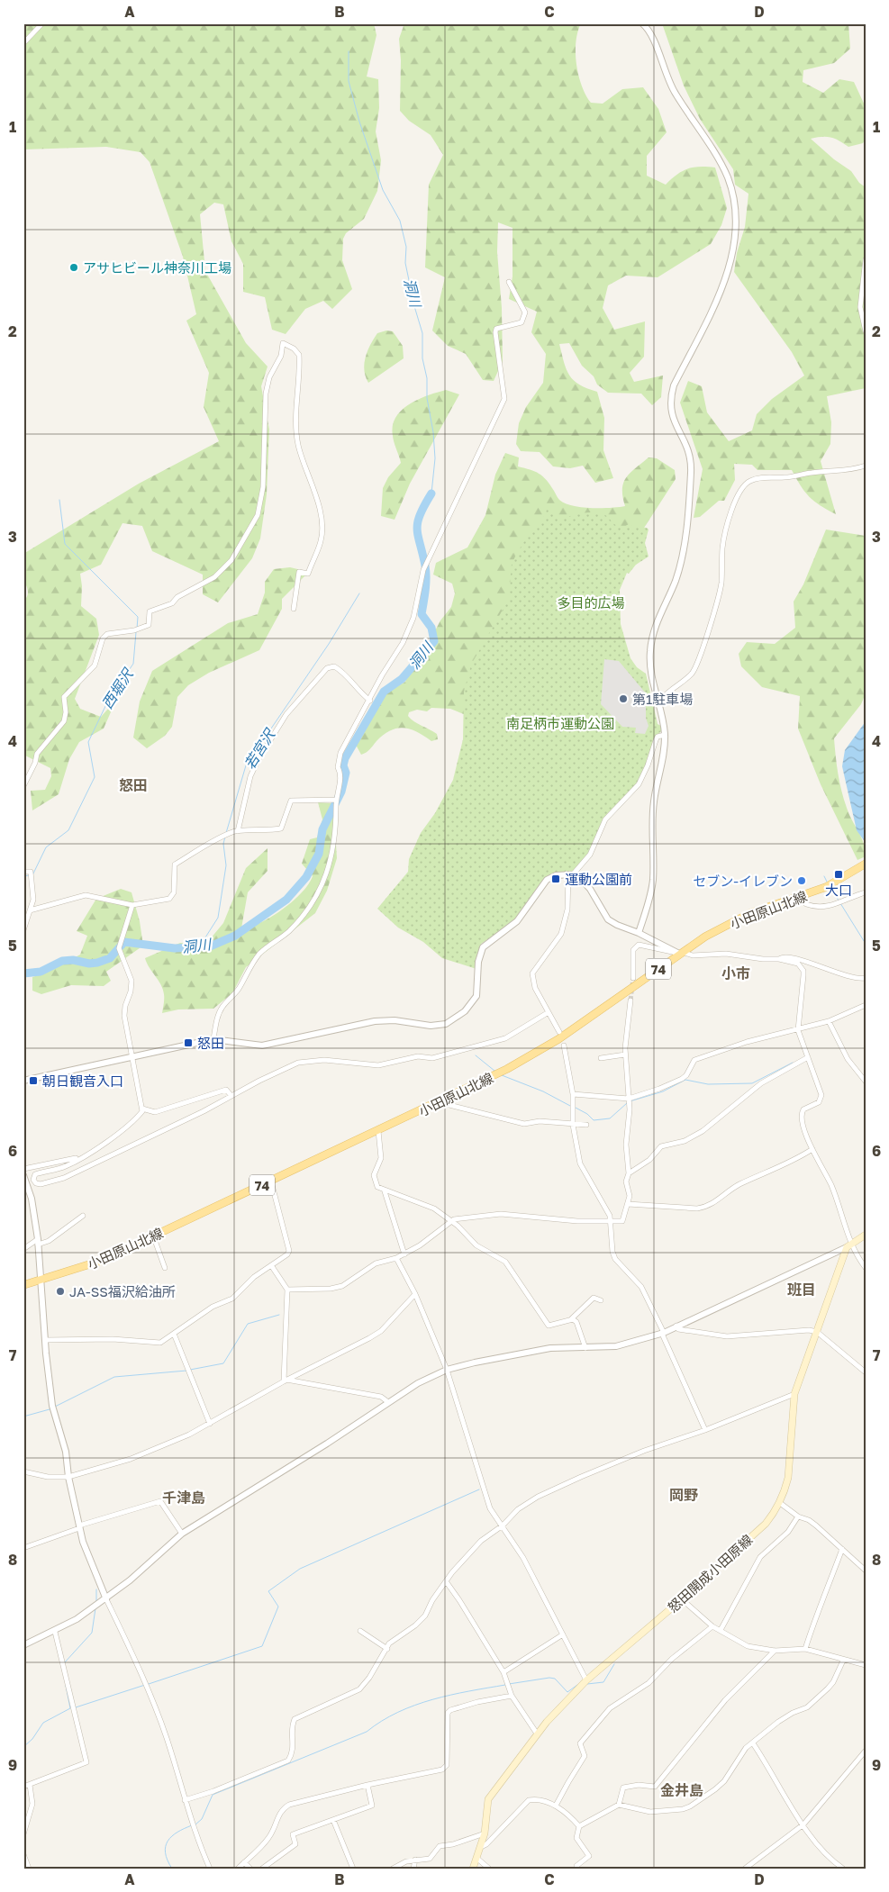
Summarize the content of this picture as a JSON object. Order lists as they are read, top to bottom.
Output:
{
  "streets": {
    "main road": ["小田原山北線", "74", "怒田開成小田原線"]
  },
  "districts": [
    "怒田",
    "小市",
    "班目",
    "岡野",
    "千津島",
    "金井島"
  ],
  "water": ["洞川", "西堀沢", "若宮沢"],
  "parks": ["多目的広場", "南足柄市運動公園"],
  "places": {
    "other": [
      "アサヒビール神奈川工場",
      "第1駐車場",
      "セブン-イレブン",
      "JA-SS福沢給油所"
    ],
    "transit": [
      "大口",
      "運動公園前",
      "怒田",
      "朝日観音入口"
    ]
  },
  "grid": {
    "columns": [
      "A",
      "B",
      "C",
      "D"
    ],
    "rows": [
      "1",
      "2",
      "3",
      "4",
      "5",
      "6",
      "7",
      "8",
      "9"
    ]
  }
}
